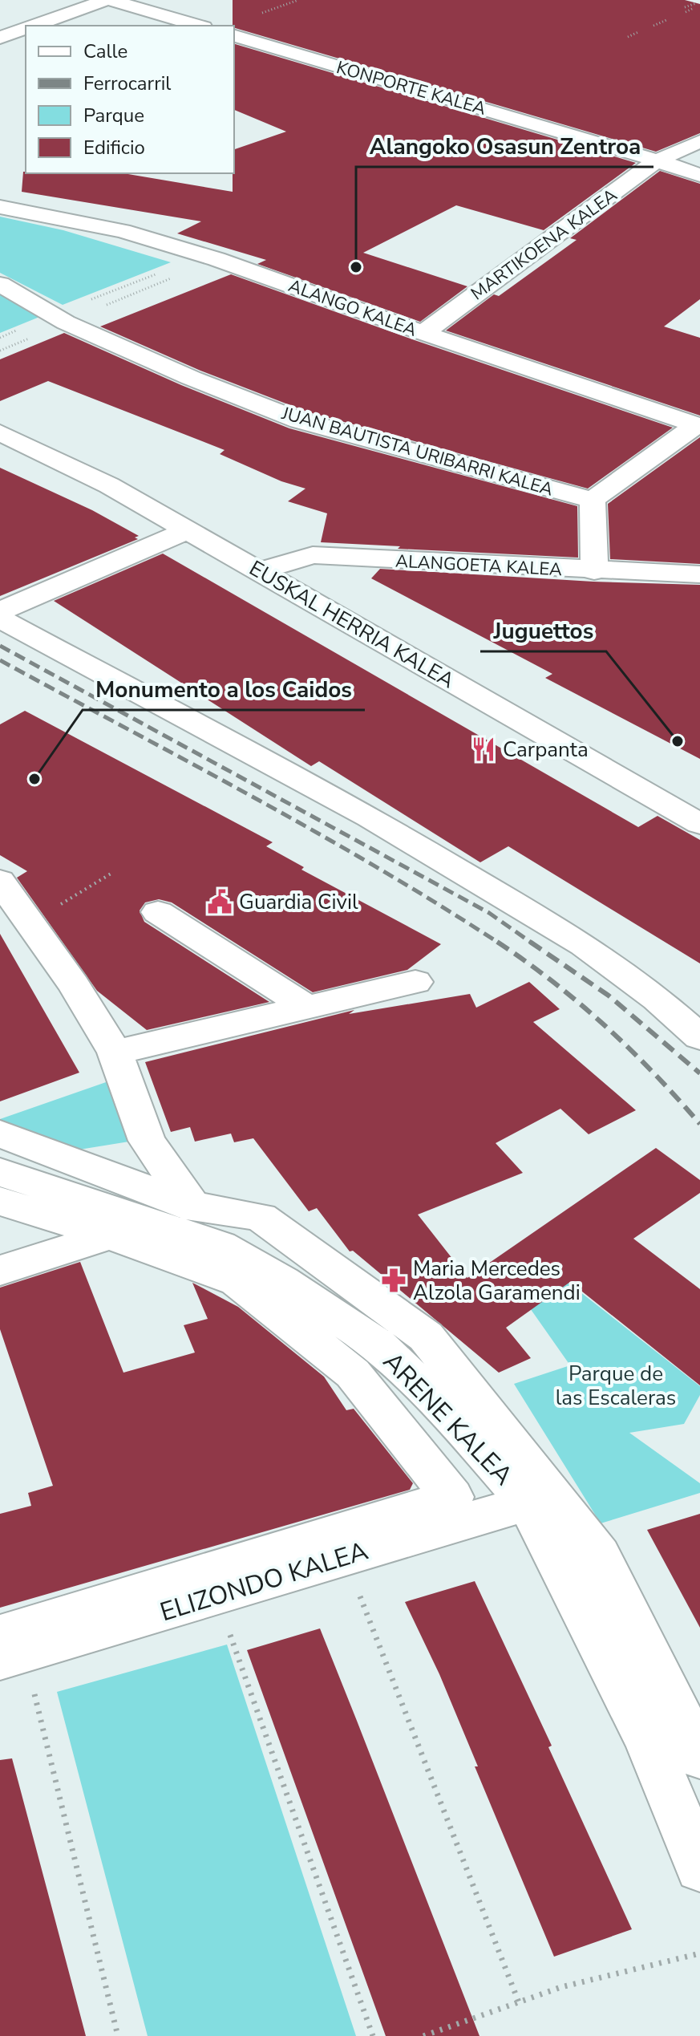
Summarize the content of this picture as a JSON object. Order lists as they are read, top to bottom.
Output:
{
  "streets": {
    "street": [
      "KONPORTE KALEA",
      "MARTIKOENA KALEA",
      "ALANGO KALEA",
      "JUAN BAUTISTA URIBARRI KALEA",
      "ALANGOETA KALEA",
      "EUSKAL HERRIA KALEA",
      "ARENE KALEA",
      "ELIZONDO KALEA"
    ]
  },
  "crossings": [
    ["KONPORTE KALEA", "MARTIKOENA KALEA"],
    ["MARTIKOENA KALEA", "ALANGO KALEA"],
    ["ALANGOETA KALEA", "EUSKAL HERRIA KALEA"],
    ["ARENE KALEA", "ELIZONDO KALEA"]
  ],
  "parks": ["Parque de las Escaleras"],
  "places": {
    "other": ["Alangoko Osasun Zentroa", "Juguettos", "Monumento a los Caidos"],
    "restaurant": ["Carpanta"],
    "public building": ["Guardia Civil"],
    "pharmacy": ["Maria Mercedes Alzola Garamendi"]
  },
  "legend": [
    "Calle",
    "Ferrocarril",
    "Parque",
    "Edificio"
  ]
}
